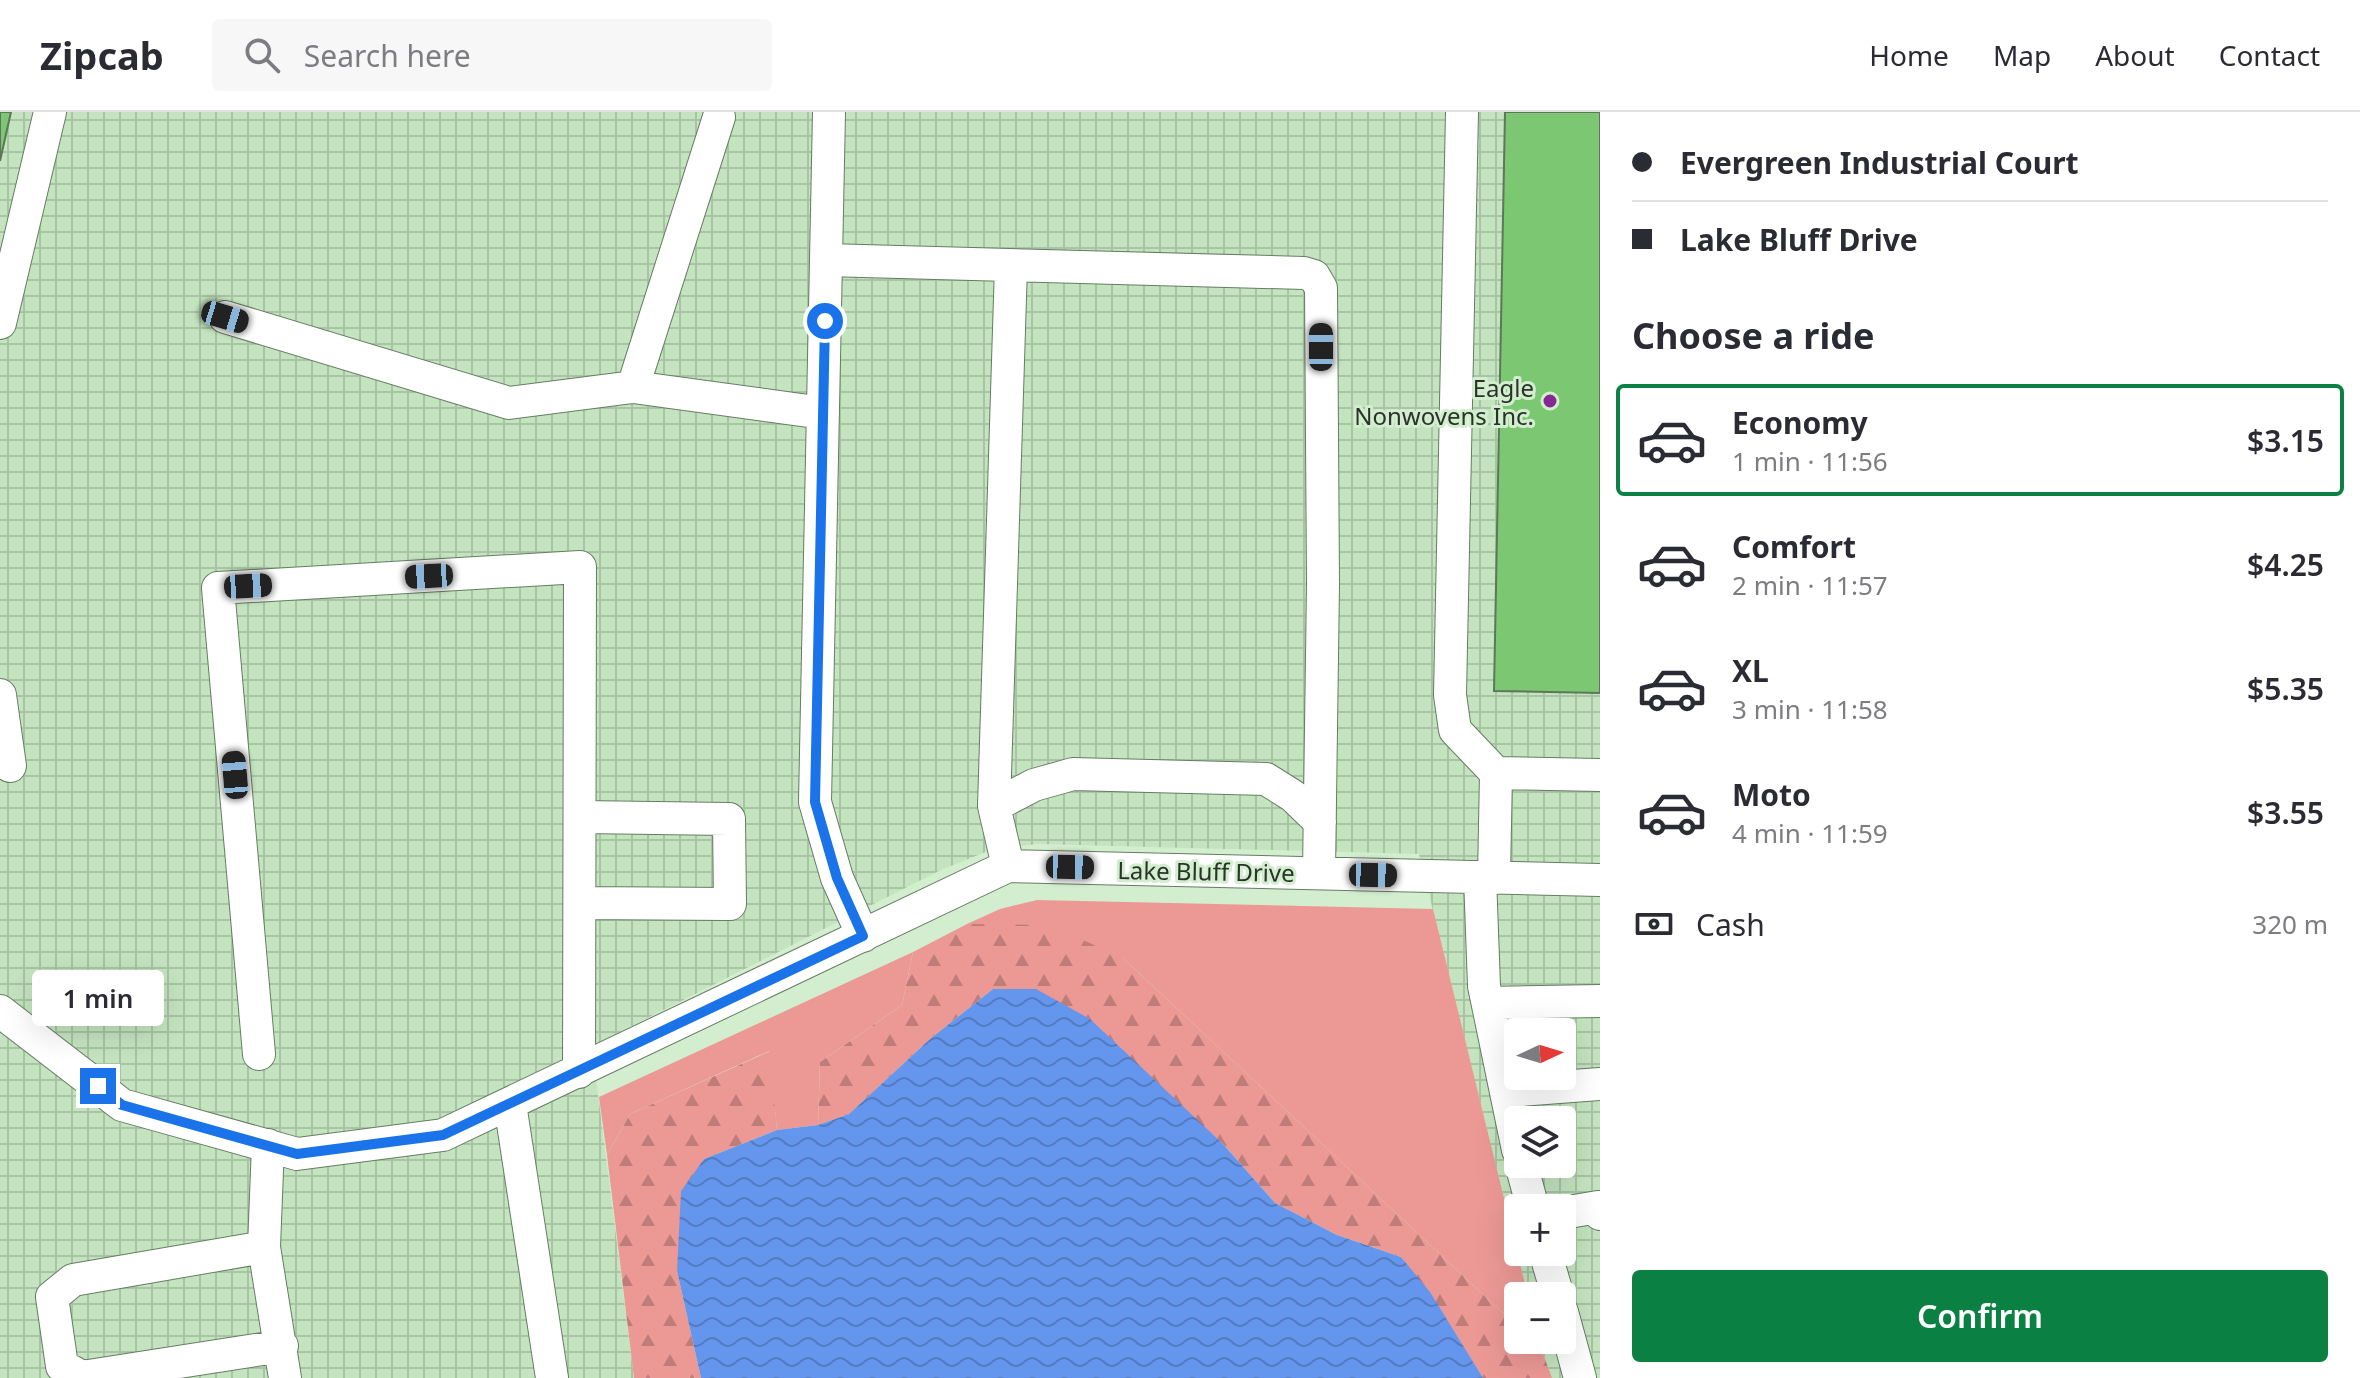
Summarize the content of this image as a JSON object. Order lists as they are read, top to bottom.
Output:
{
  "streets": {
    "street": ["Lake Bluff Drive"]
  },
  "places": ["Eagle Nonwovens Inc."],
  "north": "right",
  "page": {
    "header": "Zipcab",
    "search": "Search here",
    "nav": [
      "Home",
      "Map",
      "About",
      "Contact"
    ],
    "banner": ["Evergreen Industrial Court", "Lake Bluff Drive"],
    "heading": "Choose a ride",
    "list": [
      {
        "name": "Economy",
        "note": "1 min · 11:56",
        "value": "$3.15"
      },
      {
        "name": "Comfort",
        "note": "2 min · 11:57",
        "value": "$4.25"
      },
      {
        "name": "XL",
        "note": "3 min · 11:58",
        "value": "$5.35"
      },
      {
        "name": "Moto",
        "note": "4 min · 11:59",
        "value": "$3.55"
      }
    ],
    "pay": ["Cash", "320 m"],
    "bubble": "1 min",
    "map_buttons": ["+", "−"],
    "buttons": "Confirm"
  }
}
